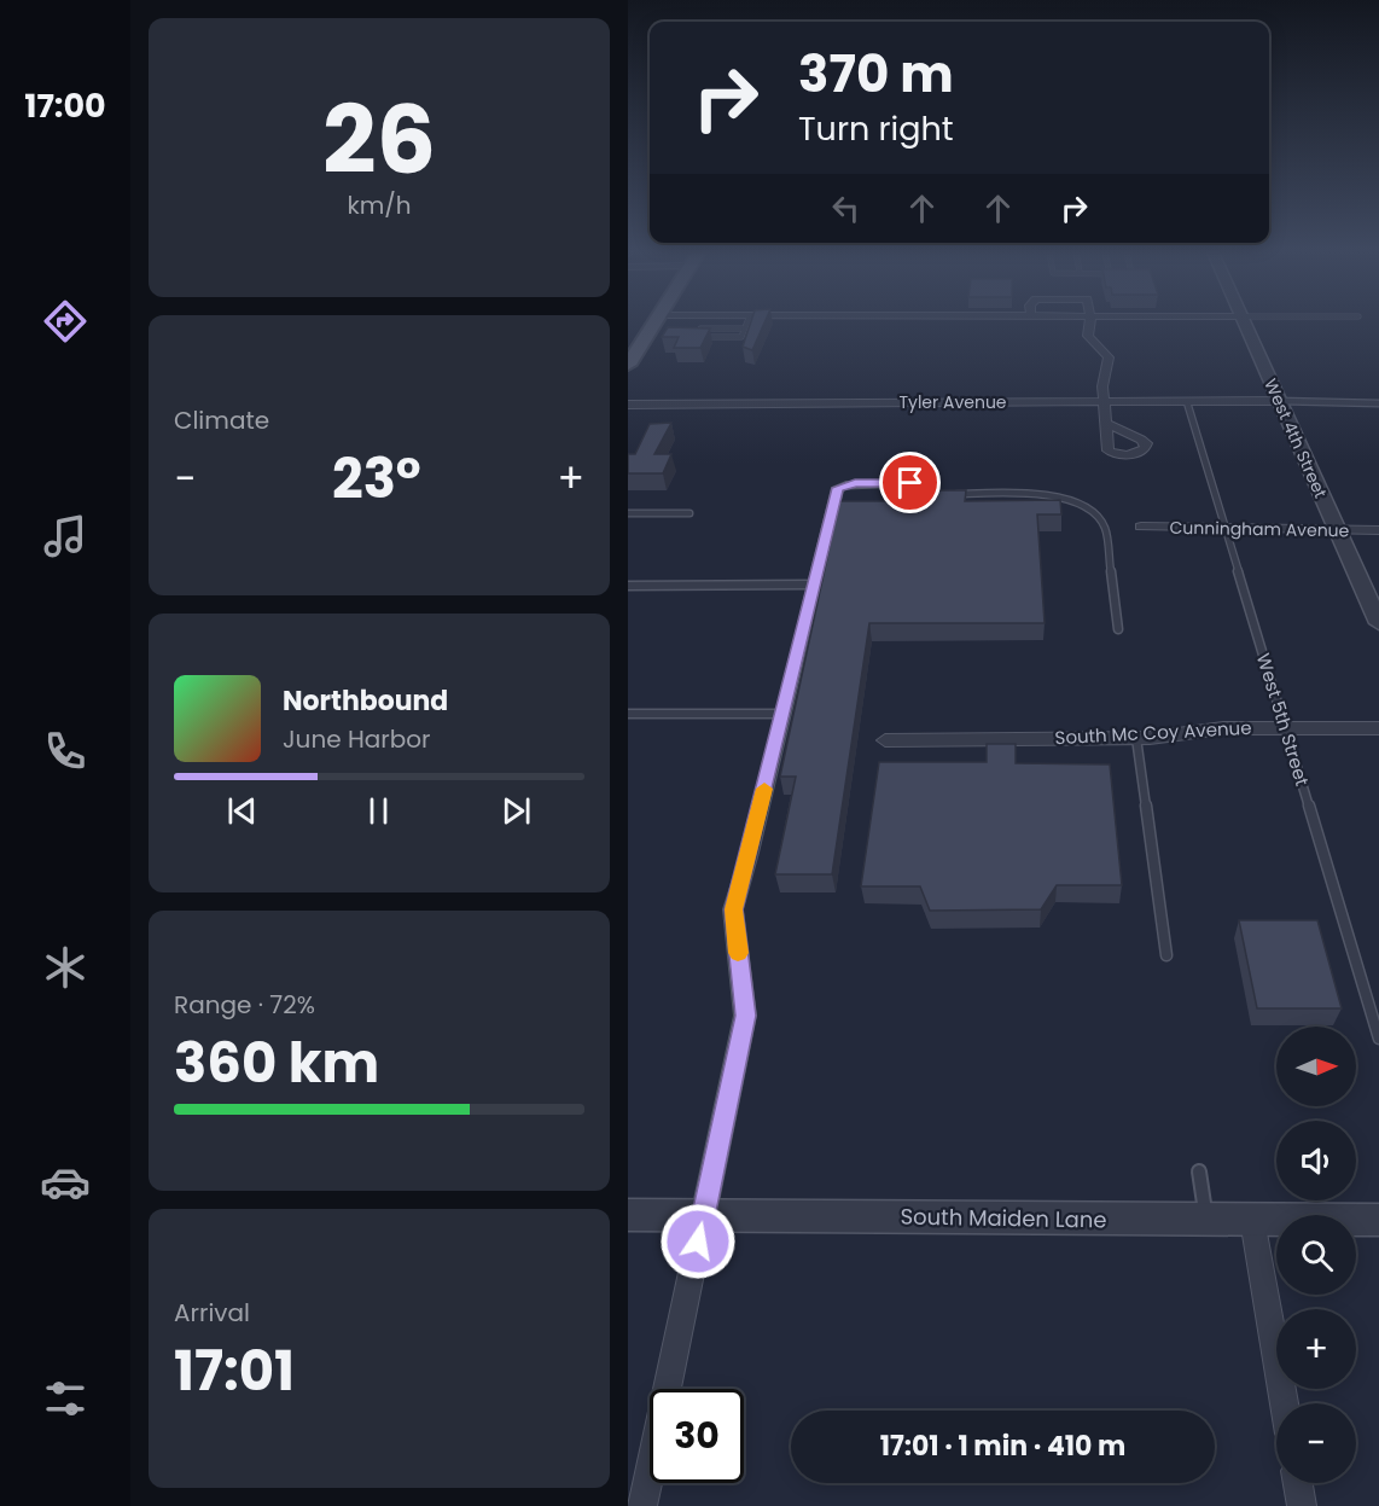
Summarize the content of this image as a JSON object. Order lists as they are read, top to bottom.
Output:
{
  "streets": {
    "street": [
      "Tyler Avenue",
      "West 4th Street",
      "Cunningham Avenue",
      "South Mc Coy Avenue",
      "South Maiden Lane"
    ],
    "lane": ["West 5th Street"]
  },
  "crossings": [
    ["Tyler Avenue", "West 4th Street"],
    ["Tyler Avenue", "West 5th Street"],
    ["West 4th Street", "Cunningham Avenue"],
    ["Cunningham Avenue", "West 5th Street"],
    ["West 5th Street", "South Mc Coy Avenue"]
  ],
  "north": "right",
  "page": {
    "tabs": "17:00",
    "tile": [
      ["26", "km/h"],
      "Climate",
      ["Range · 72%", "360 km"],
      ["Arrival", "17:01"]
    ],
    "turn": ["370 m", "Turn right"],
    "heat": ["−", "23°", "+"],
    "song": ["Northbound", "June Harbor"],
    "map_buttons": ["+", "−"],
    "limit": "30",
    "trip": "17:01 · 1 min · 410 m"
  }
}
